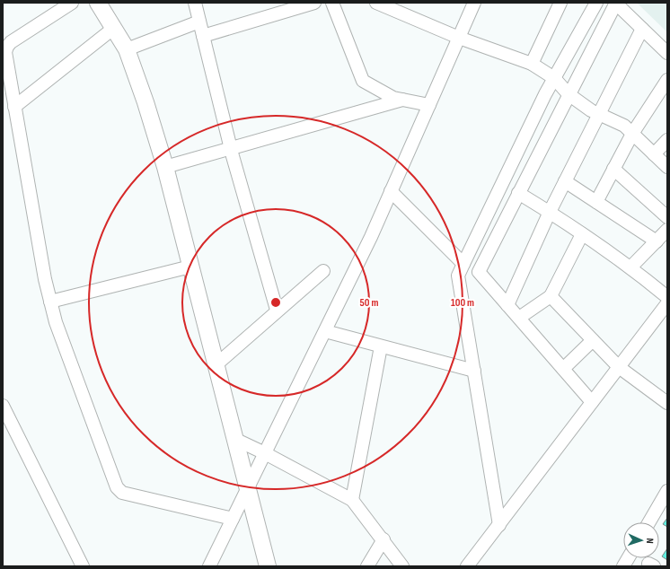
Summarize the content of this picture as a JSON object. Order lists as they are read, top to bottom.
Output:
{
  "north": "right",
  "rings": ["50 m", "100 m"]
}
